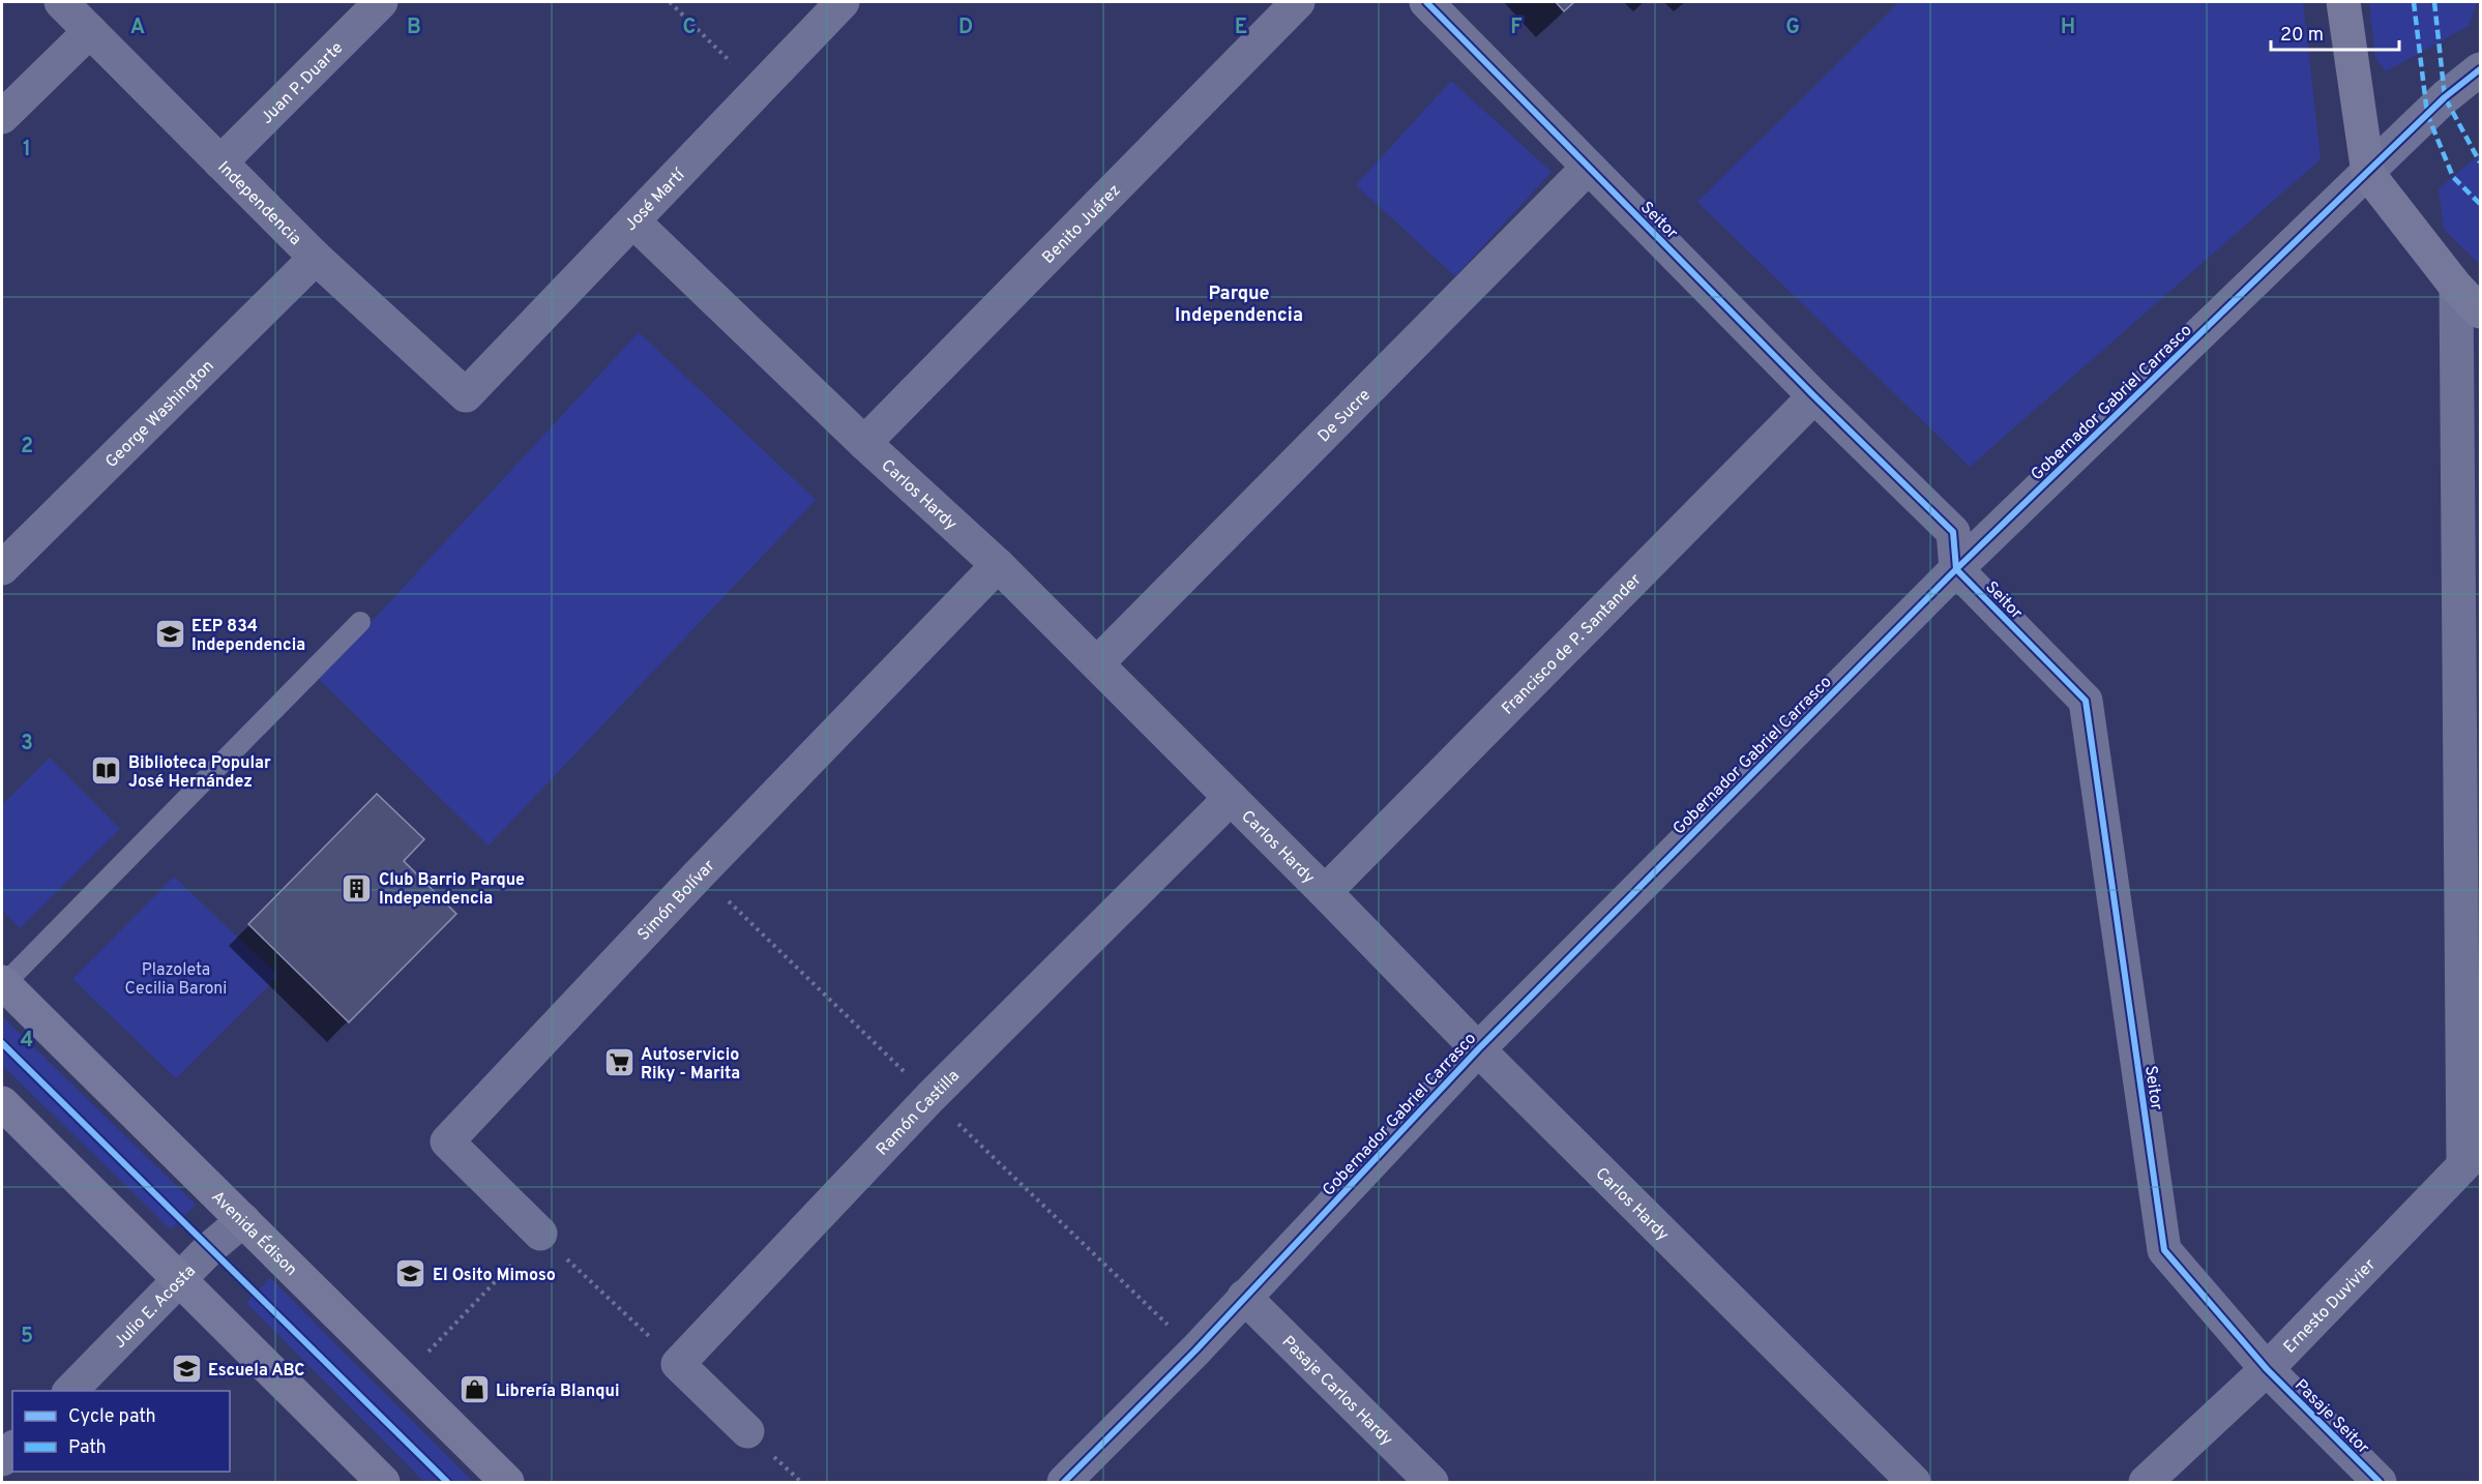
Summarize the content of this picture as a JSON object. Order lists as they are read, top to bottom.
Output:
{
  "streets": {
    "main road": ["Avenida Édison"],
    "street": [
      "Juan P. Duarte",
      "José Martí",
      "Independencia",
      "Seitor",
      "Benito Juárez",
      "Gobernador Gabriel Carrasco",
      "George Washington",
      "De Sucre",
      "Carlos Hardy",
      "Francisco de P. Santander",
      "Simón Bolívar",
      "Ramón Castilla",
      "Julio E. Acosta",
      "Ernesto Duvivier",
      "Pasaje Carlos Hardy",
      "Pasaje Seitor"
    ]
  },
  "crossings": [
    ["Juan P. Duarte", "Independencia"],
    ["José Martí", "Independencia"],
    ["José Martí", "Carlos Hardy"],
    ["Independencia", "George Washington"],
    ["Seitor", "Gobernador Gabriel Carrasco"],
    ["Seitor", "De Sucre"],
    ["Seitor", "Francisco de P. Santander"],
    ["Seitor", "Ernesto Duvivier"],
    ["Seitor", "Pasaje Seitor"],
    ["Benito Juárez", "Carlos Hardy"],
    ["Gobernador Gabriel Carrasco", "Carlos Hardy"],
    ["Gobernador Gabriel Carrasco", "Pasaje Carlos Hardy"],
    ["De Sucre", "Carlos Hardy"],
    ["Carlos Hardy", "Francisco de P. Santander"],
    ["Carlos Hardy", "Simón Bolívar"],
    ["Carlos Hardy", "Ramón Castilla"],
    ["Avenida Édison", "Julio E. Acosta"],
    ["Ernesto Duvivier", "Pasaje Seitor"]
  ],
  "districts": ["Parque Independencia"],
  "parks": ["Plazoleta Cecilia Baroni"],
  "places": {
    "school or university": ["EEP 834 Independencia", "El Osito Mimoso", "Escuela ABC"],
    "library": ["Biblioteca Popular José Hernández"],
    "building": ["Club Barrio Parque Independencia"],
    "supermarket": ["Autoservicio Riky - Marita"],
    "shop": ["Librería Blanqui"]
  },
  "legend": ["Cycle path", "Path"],
  "scale_bar": "20 m",
  "grid": {
    "columns": [
      "A",
      "B",
      "C",
      "D",
      "E",
      "F",
      "G",
      "H"
    ],
    "rows": [
      "1",
      "2",
      "3",
      "4",
      "5"
    ]
  }
}
